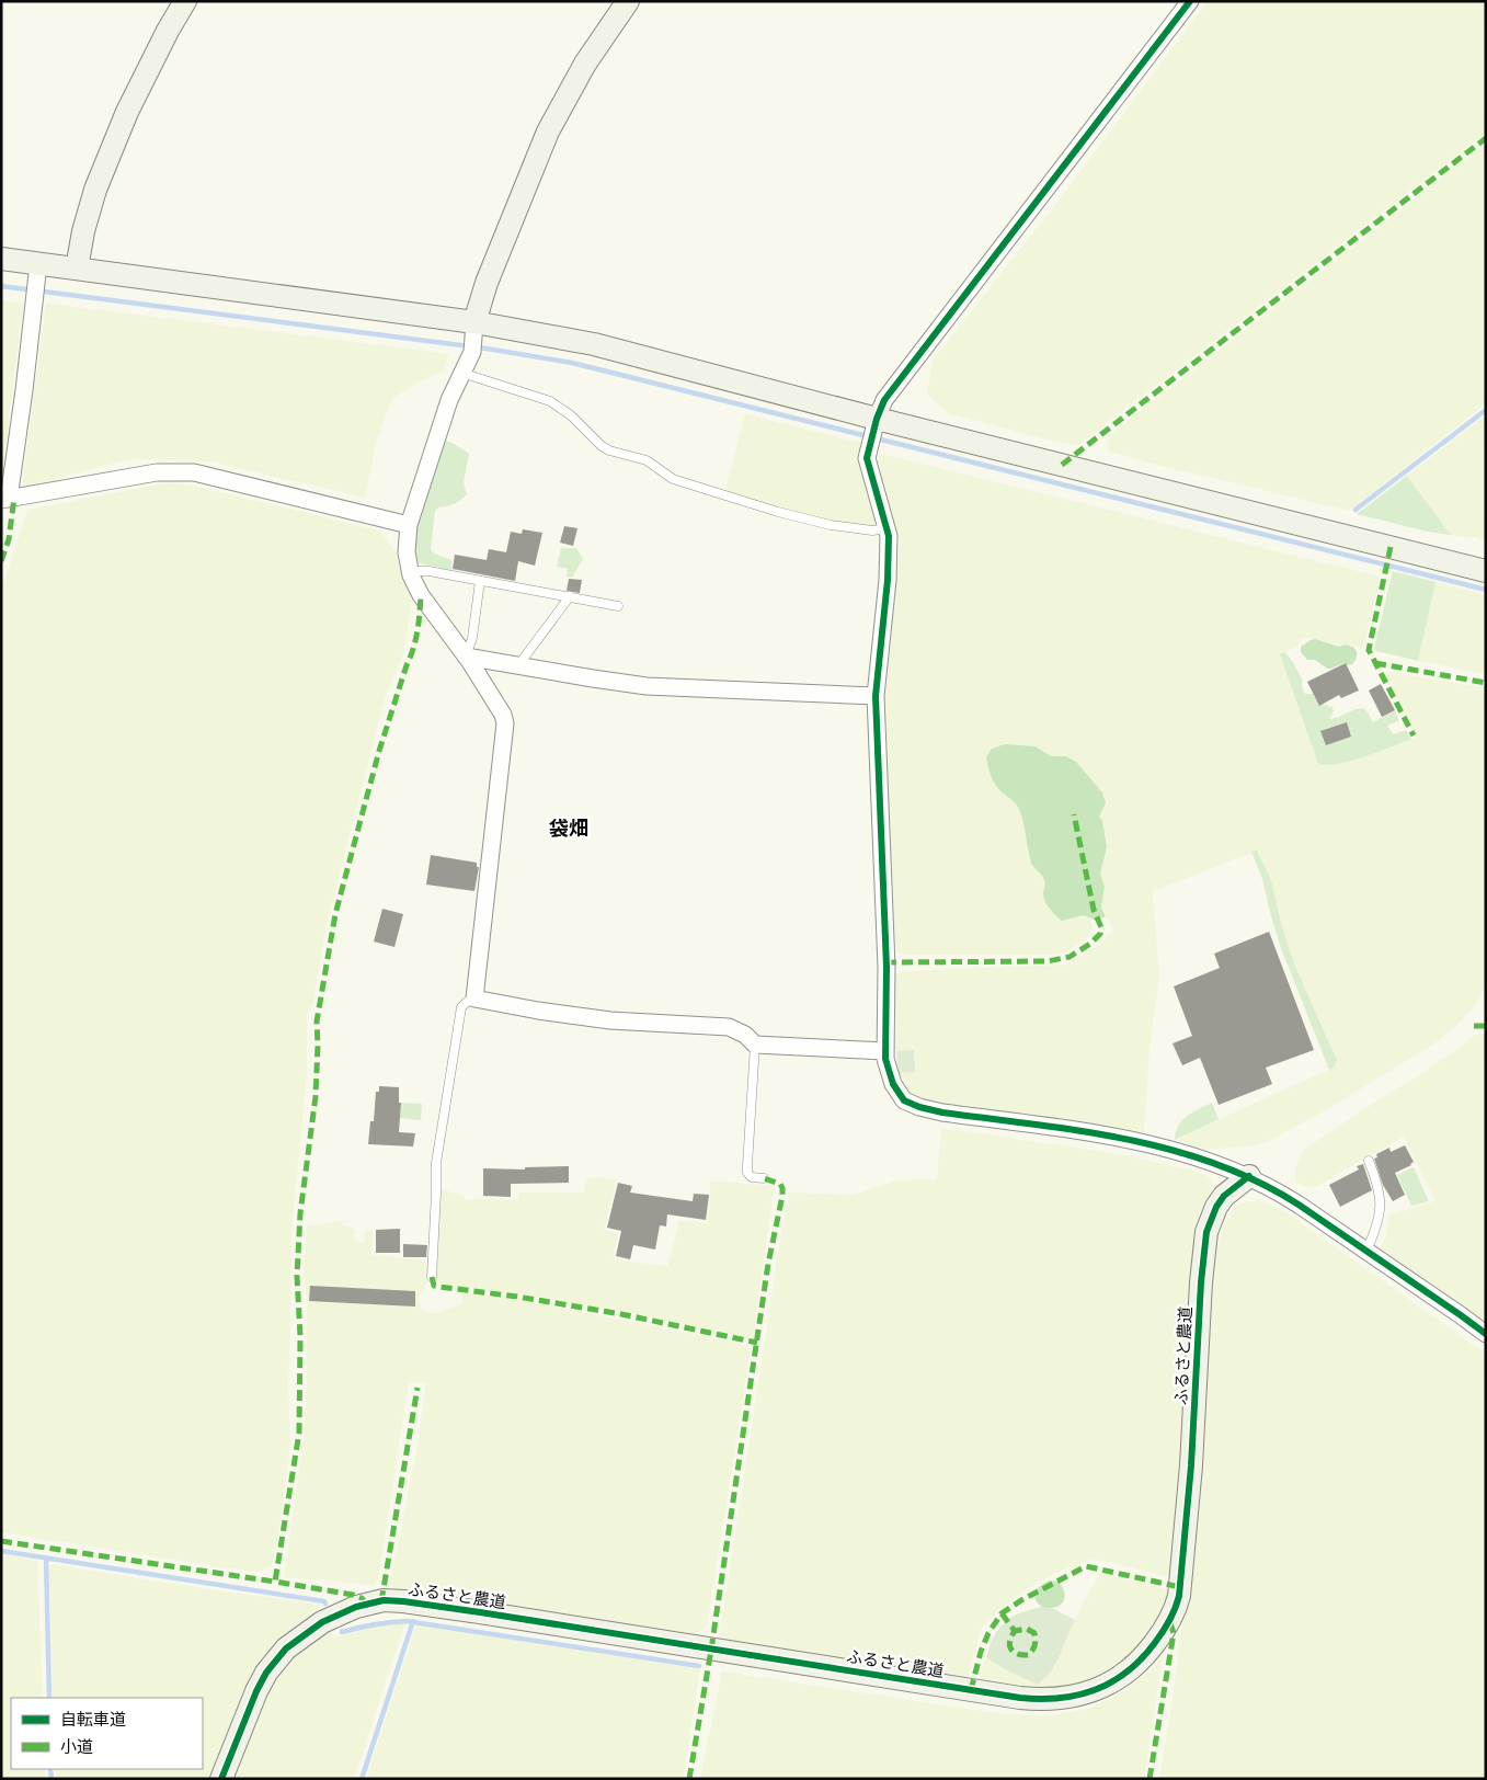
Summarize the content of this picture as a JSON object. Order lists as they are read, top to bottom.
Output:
{
  "streets": {
    "street": ["ふるさと農道"]
  },
  "districts": ["袋畑"],
  "legend": ["自転車道", "小道"]
}
